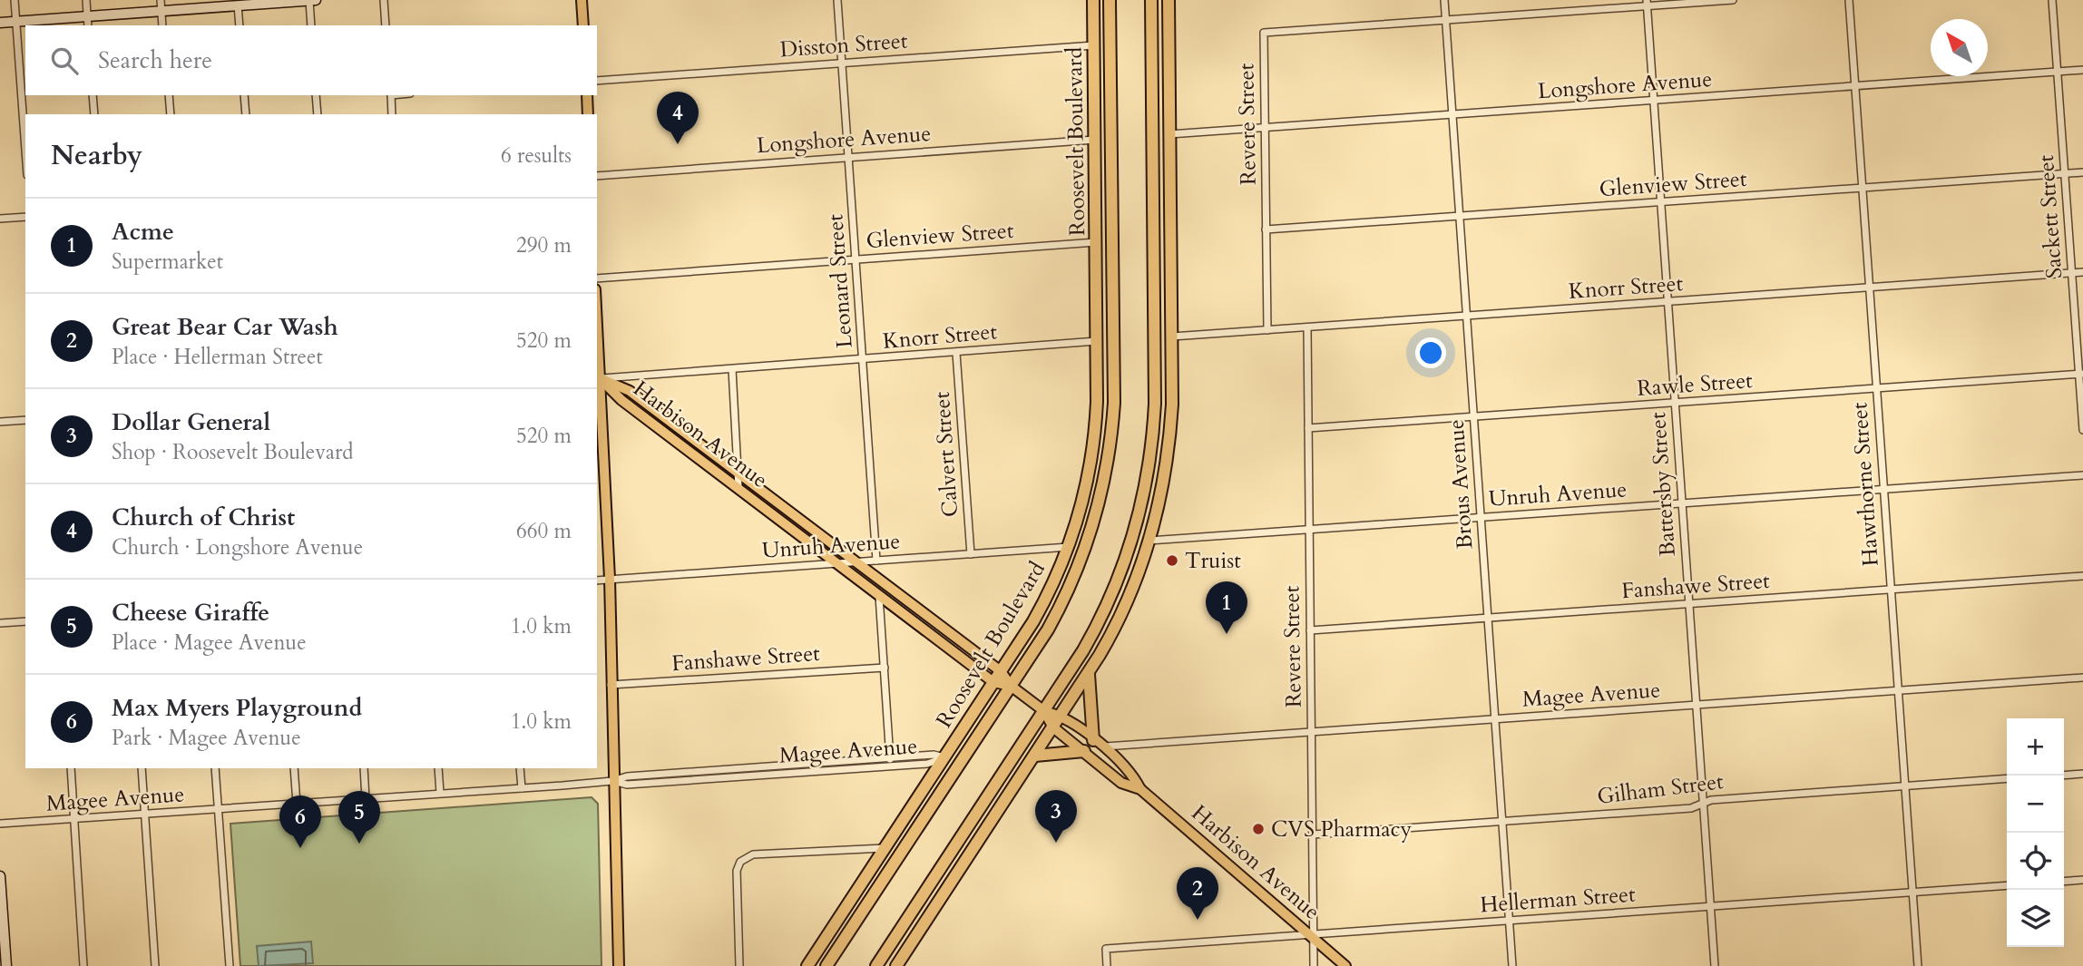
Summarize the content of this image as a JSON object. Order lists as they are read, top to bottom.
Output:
{
  "streets": {
    "highway": ["Roosevelt Boulevard"],
    "main road": ["Harbison Avenue"],
    "street": [
      "Disston Street",
      "Longshore Avenue",
      "Revere Street",
      "Glenview Street",
      "Sackett Street",
      "Leonard Street",
      "Knorr Street",
      "Rawle Street",
      "Calvert Street",
      "Brous Avenue",
      "Battersby Street",
      "Hawthorne Street",
      "Unruh Avenue",
      "Fanshawe Street",
      "Magee Avenue",
      "Gilham Street",
      "Hellerman Street"
    ]
  },
  "crossings": [
    ["Disston Street", "Roosevelt Boulevard"],
    ["Disston Street", "Leonard Street"],
    ["Longshore Avenue", "Revere Street"],
    ["Longshore Avenue", "Roosevelt Boulevard"],
    ["Longshore Avenue", "Sackett Street"],
    ["Longshore Avenue", "Leonard Street"],
    ["Longshore Avenue", "Brous Avenue"],
    ["Longshore Avenue", "Battersby Street"],
    ["Longshore Avenue", "Hawthorne Street"],
    ["Revere Street", "Glenview Street"],
    ["Revere Street", "Knorr Street"],
    ["Revere Street", "Rawle Street"],
    ["Revere Street", "Harbison Avenue"],
    ["Revere Street", "Brous Avenue"],
    ["Revere Street", "Unruh Avenue"],
    ["Revere Street", "Fanshawe Street"],
    ["Revere Street", "Magee Avenue"],
    ["Revere Street", "Gilham Street"],
    ["Revere Street", "Hellerman Street"],
    ["Roosevelt Boulevard", "Glenview Street"],
    ["Roosevelt Boulevard", "Knorr Street"],
    ["Roosevelt Boulevard", "Harbison Avenue"],
    ["Roosevelt Boulevard", "Unruh Avenue"],
    ["Roosevelt Boulevard", "Magee Avenue"],
    ["Glenview Street", "Sackett Street"],
    ["Glenview Street", "Leonard Street"],
    ["Glenview Street", "Brous Avenue"],
    ["Glenview Street", "Battersby Street"],
    ["Glenview Street", "Hawthorne Street"],
    ["Sackett Street", "Knorr Street"],
    ["Sackett Street", "Rawle Street"],
    ["Leonard Street", "Knorr Street"],
    ["Leonard Street", "Unruh Avenue"],
    ["Knorr Street", "Harbison Avenue"],
    ["Knorr Street", "Calvert Street"],
    ["Knorr Street", "Brous Avenue"],
    ["Knorr Street", "Battersby Street"],
    ["Knorr Street", "Hawthorne Street"],
    ["Rawle Street", "Brous Avenue"],
    ["Rawle Street", "Battersby Street"],
    ["Rawle Street", "Hawthorne Street"],
    ["Harbison Avenue", "Unruh Avenue"],
    ["Harbison Avenue", "Magee Avenue"],
    ["Harbison Avenue", "Hellerman Street"],
    ["Calvert Street", "Unruh Avenue"],
    ["Brous Avenue", "Unruh Avenue"],
    ["Brous Avenue", "Fanshawe Street"],
    ["Brous Avenue", "Magee Avenue"],
    ["Brous Avenue", "Gilham Street"],
    ["Brous Avenue", "Hellerman Street"],
    ["Battersby Street", "Unruh Avenue"],
    ["Battersby Street", "Fanshawe Street"],
    ["Battersby Street", "Magee Avenue"],
    ["Battersby Street", "Gilham Street"],
    ["Battersby Street", "Hellerman Street"],
    ["Hawthorne Street", "Unruh Avenue"],
    ["Hawthorne Street", "Fanshawe Street"],
    ["Hawthorne Street", "Magee Avenue"],
    ["Hawthorne Street", "Gilham Street"],
    ["Hawthorne Street", "Hellerman Street"]
  ],
  "places": ["Truist", "CVS Pharmacy"],
  "north": "top left",
  "page": {
    "search": "Search here",
    "pins": [
      "4",
      "1",
      "3",
      "5",
      "6",
      "2"
    ],
    "heading": ["Nearby", "6 results"],
    "list": [
      {
        "mark": "1",
        "name": "Acme",
        "note": "Supermarket",
        "value": "290 m"
      },
      {
        "mark": "2",
        "name": "Great Bear Car Wash",
        "note": "Place · Hellerman Street",
        "value": "520 m"
      },
      {
        "mark": "3",
        "name": "Dollar General",
        "note": "Shop · Roosevelt Boulevard",
        "value": "520 m"
      },
      {
        "mark": "4",
        "name": "Church of Christ",
        "note": "Church · Longshore Avenue",
        "value": "660 m"
      },
      {
        "mark": "5",
        "name": "Cheese Giraffe",
        "note": "Place · Magee Avenue",
        "value": "1.0 km"
      },
      {
        "mark": "6",
        "name": "Max Myers Playground",
        "note": "Park · Magee Avenue",
        "value": "1.0 km"
      }
    ],
    "map_buttons": ["+", "−"]
  }
}
